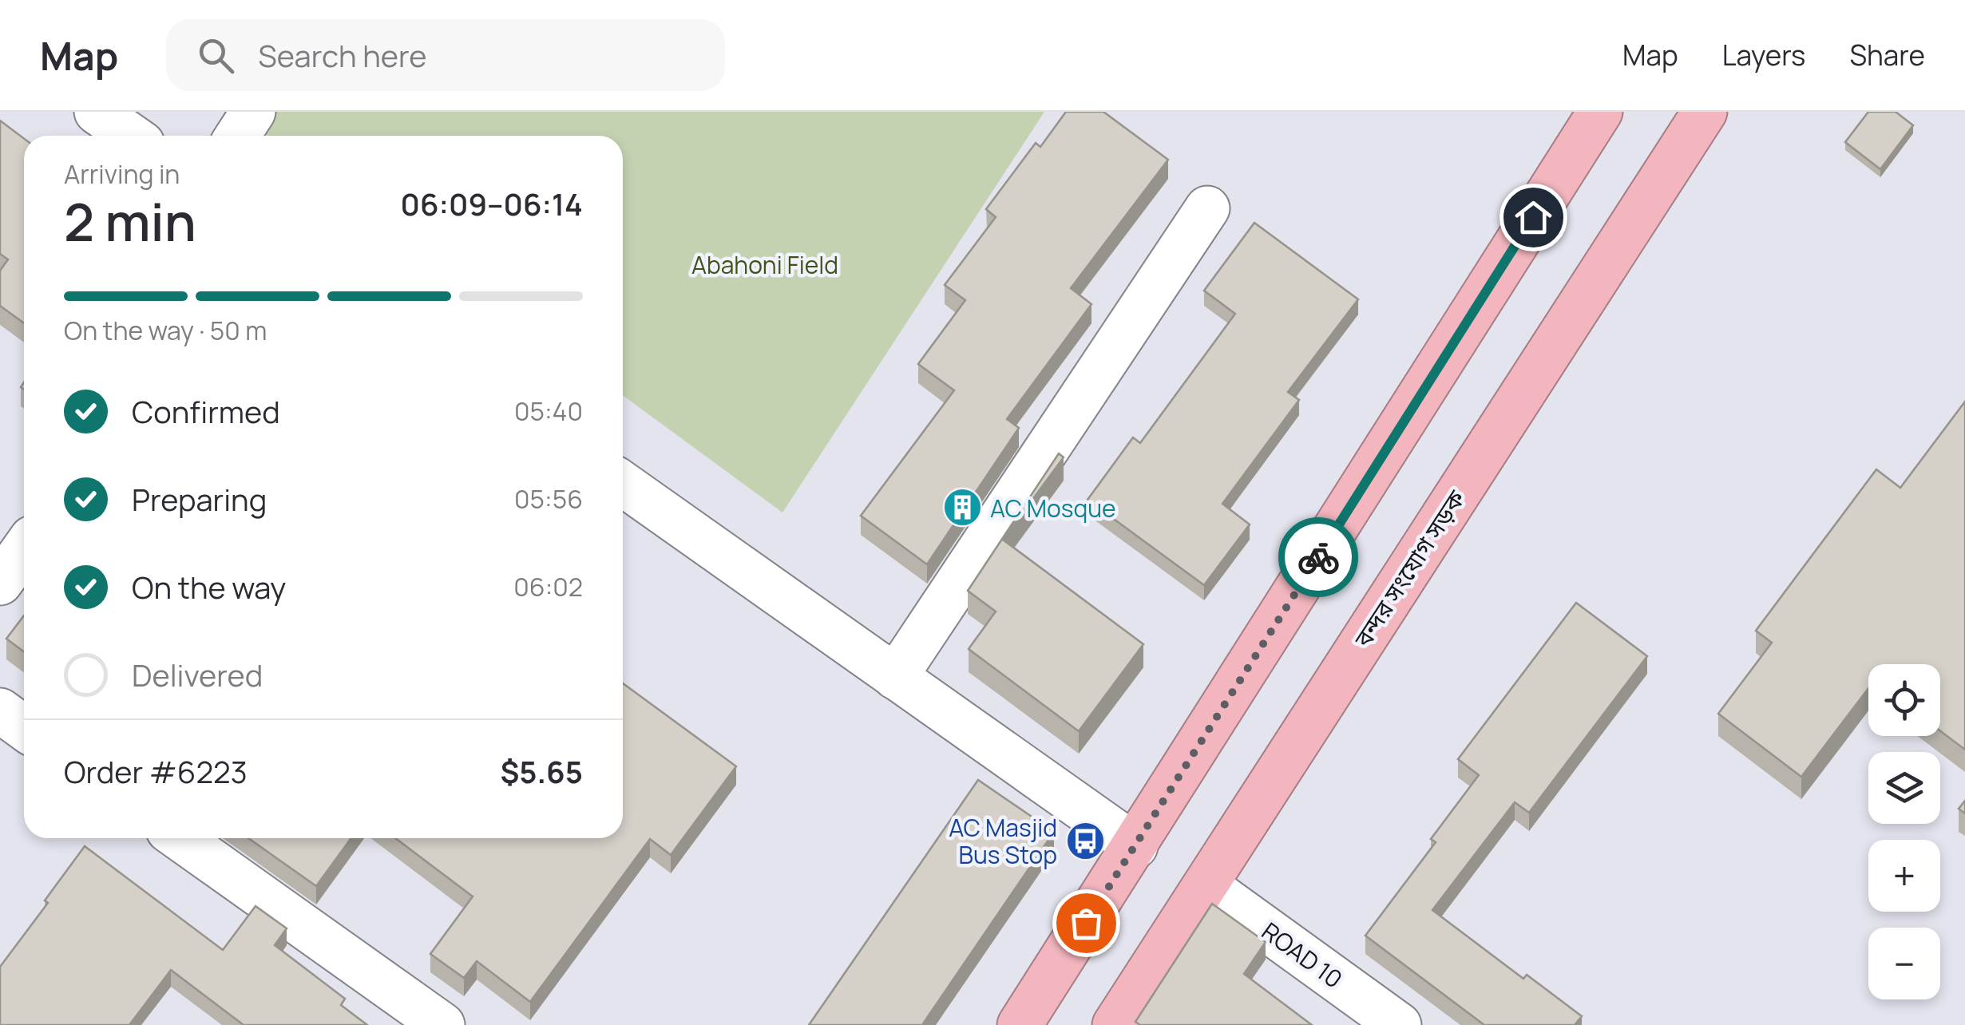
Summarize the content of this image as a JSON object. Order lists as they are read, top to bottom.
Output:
{
  "streets": {
    "highway": ["বন্দর সংযোগ সড়ক"],
    "street": ["ROAD 10"]
  },
  "crossings": [
    ["বন্দর সংযোগ সড়ক", "ROAD 10"]
  ],
  "parks": ["Abahoni Field"],
  "places": {
    "building": ["AC Mosque"],
    "bus stop": ["AC Masjid Bus Stop"]
  },
  "page": {
    "header": "Map",
    "search": "Search here",
    "nav": ["Map", "Layers", "Share"],
    "heading": ["2 min", "Arriving in", "06:09–06:14"],
    "panel": ["Order #6223", "$5.65"],
    "bar": "On the way · 50 m",
    "list": [
      ["Confirmed", "05:40"],
      ["Preparing", "05:56"],
      ["On the way", "06:02"],
      "Delivered"
    ],
    "map_buttons": ["+", "−"]
  }
}
